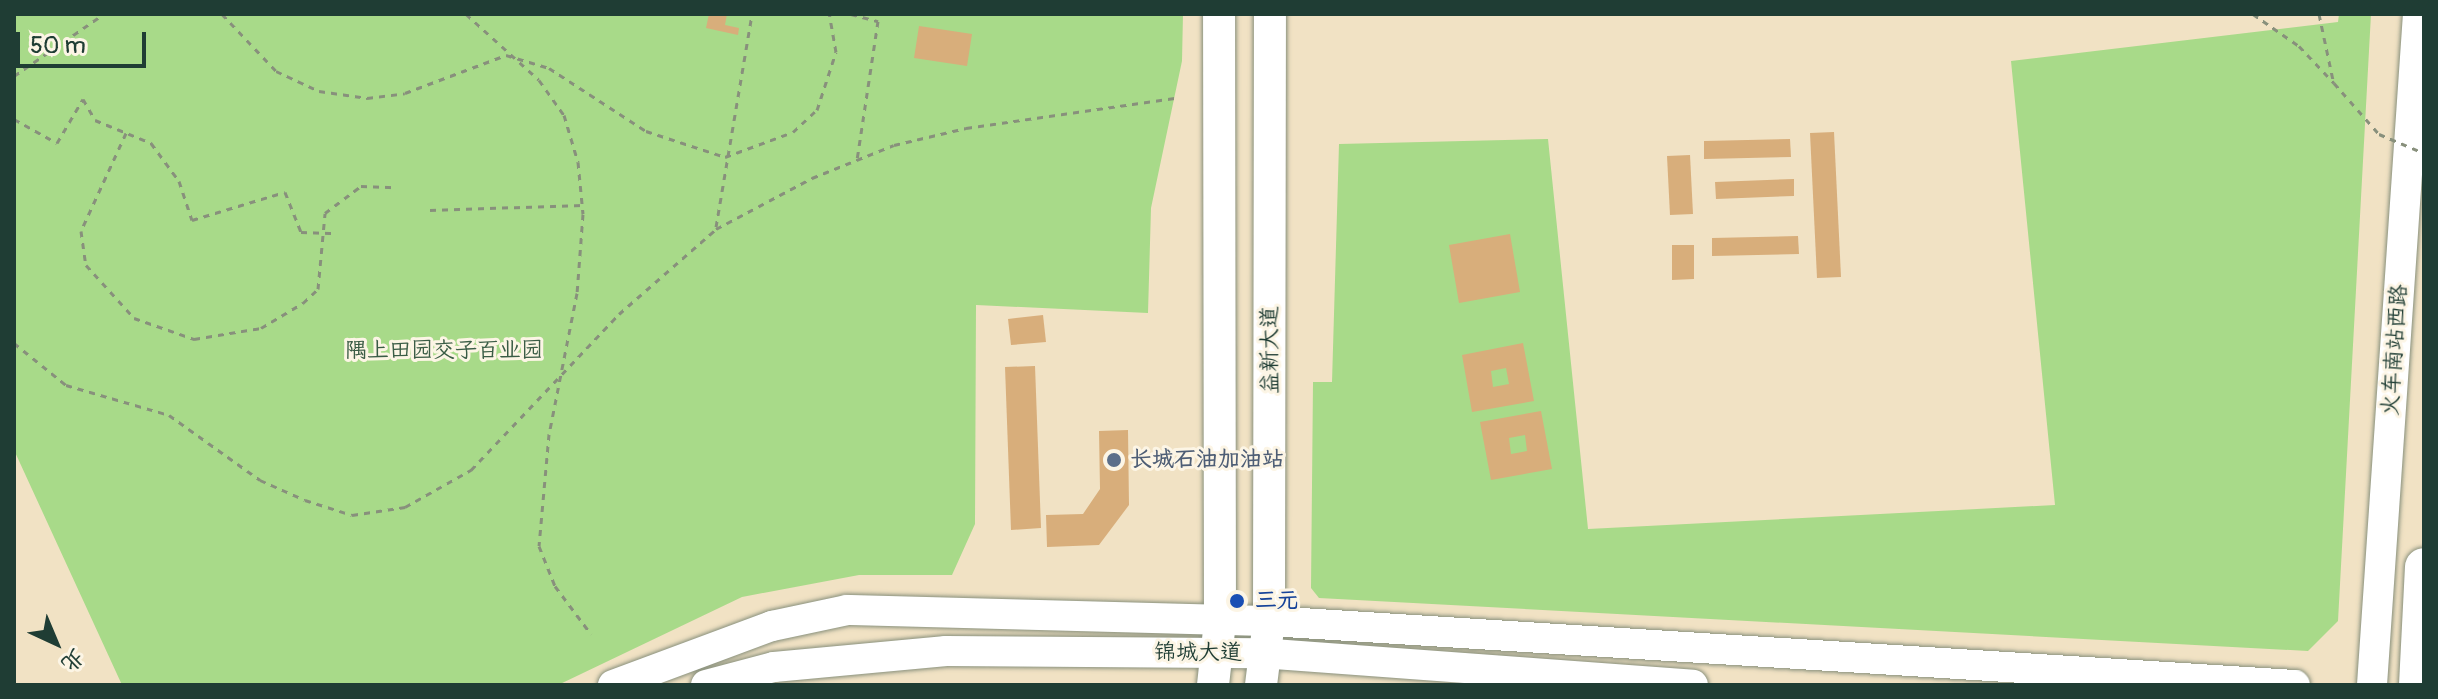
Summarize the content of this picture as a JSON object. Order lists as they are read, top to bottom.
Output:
{
  "streets": {
    "main road": ["益新大道", "火车南站西路", "锦城大道"]
  },
  "crossings": [
    ["益新大道", "锦城大道"]
  ],
  "parks": ["隅上田园交子百业园"],
  "places": ["长城石油加油站", "三元"],
  "scale_bar": "50 m",
  "north": "bottom right"
}
